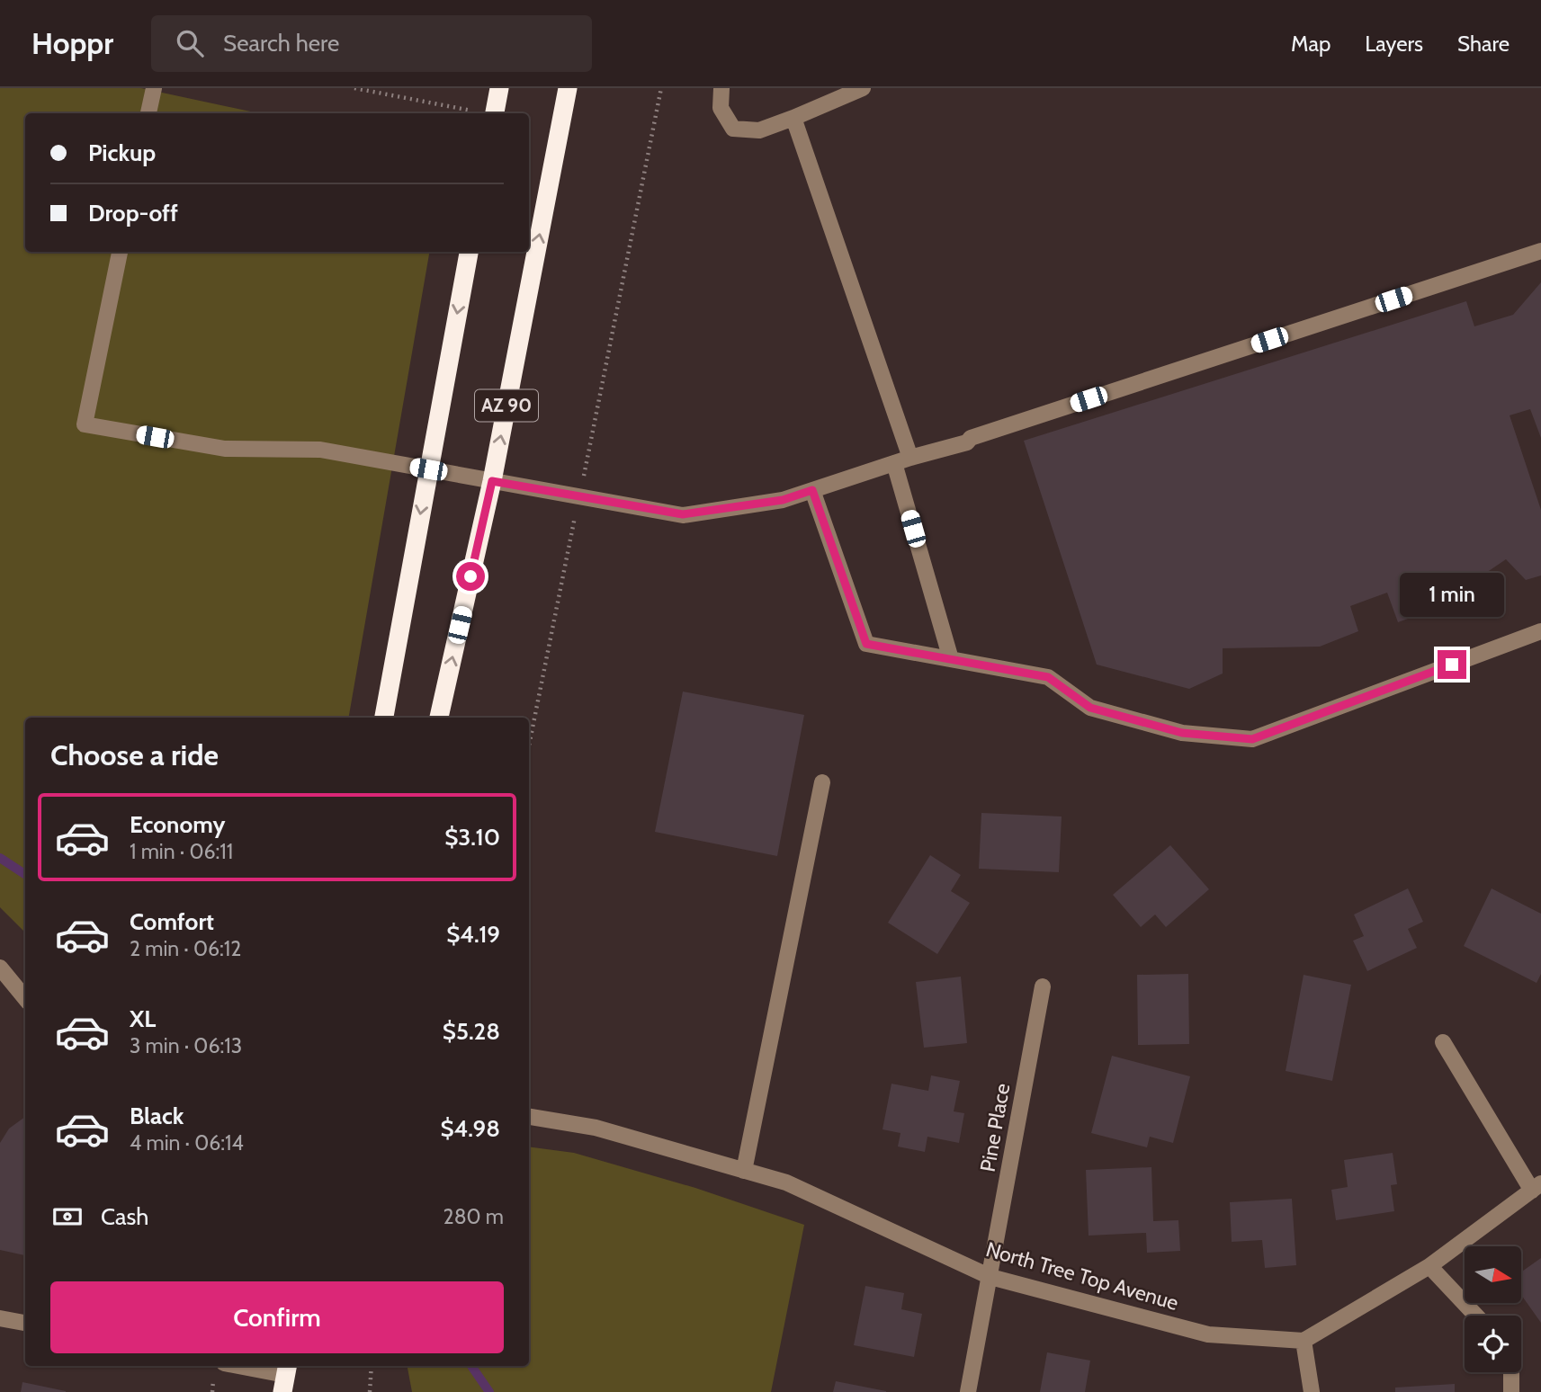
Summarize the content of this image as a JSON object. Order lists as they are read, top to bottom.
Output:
{
  "streets": {
    "highway": ["AZ 90"],
    "street": ["Pine Place", "North Tree Top Avenue"]
  },
  "crossings": [
    ["Pine Place", "North Tree Top Avenue"]
  ],
  "north": "right",
  "page": {
    "header": "Hoppr",
    "search": "Search here",
    "nav": ["Map", "Layers", "Share"],
    "banner": ["Pickup", "Drop-off"],
    "bubble": "1 min",
    "heading": "Choose a ride",
    "list": [
      {
        "name": "Economy",
        "note": "1 min · 06:11",
        "value": "$3.10"
      },
      {
        "name": "Comfort",
        "note": "2 min · 06:12",
        "value": "$4.19"
      },
      {
        "name": "XL",
        "note": "3 min · 06:13",
        "value": "$5.28"
      },
      {
        "name": "Black",
        "note": "4 min · 06:14",
        "value": "$4.98"
      }
    ],
    "pay": ["Cash", "280 m"],
    "buttons": "Confirm"
  }
}
